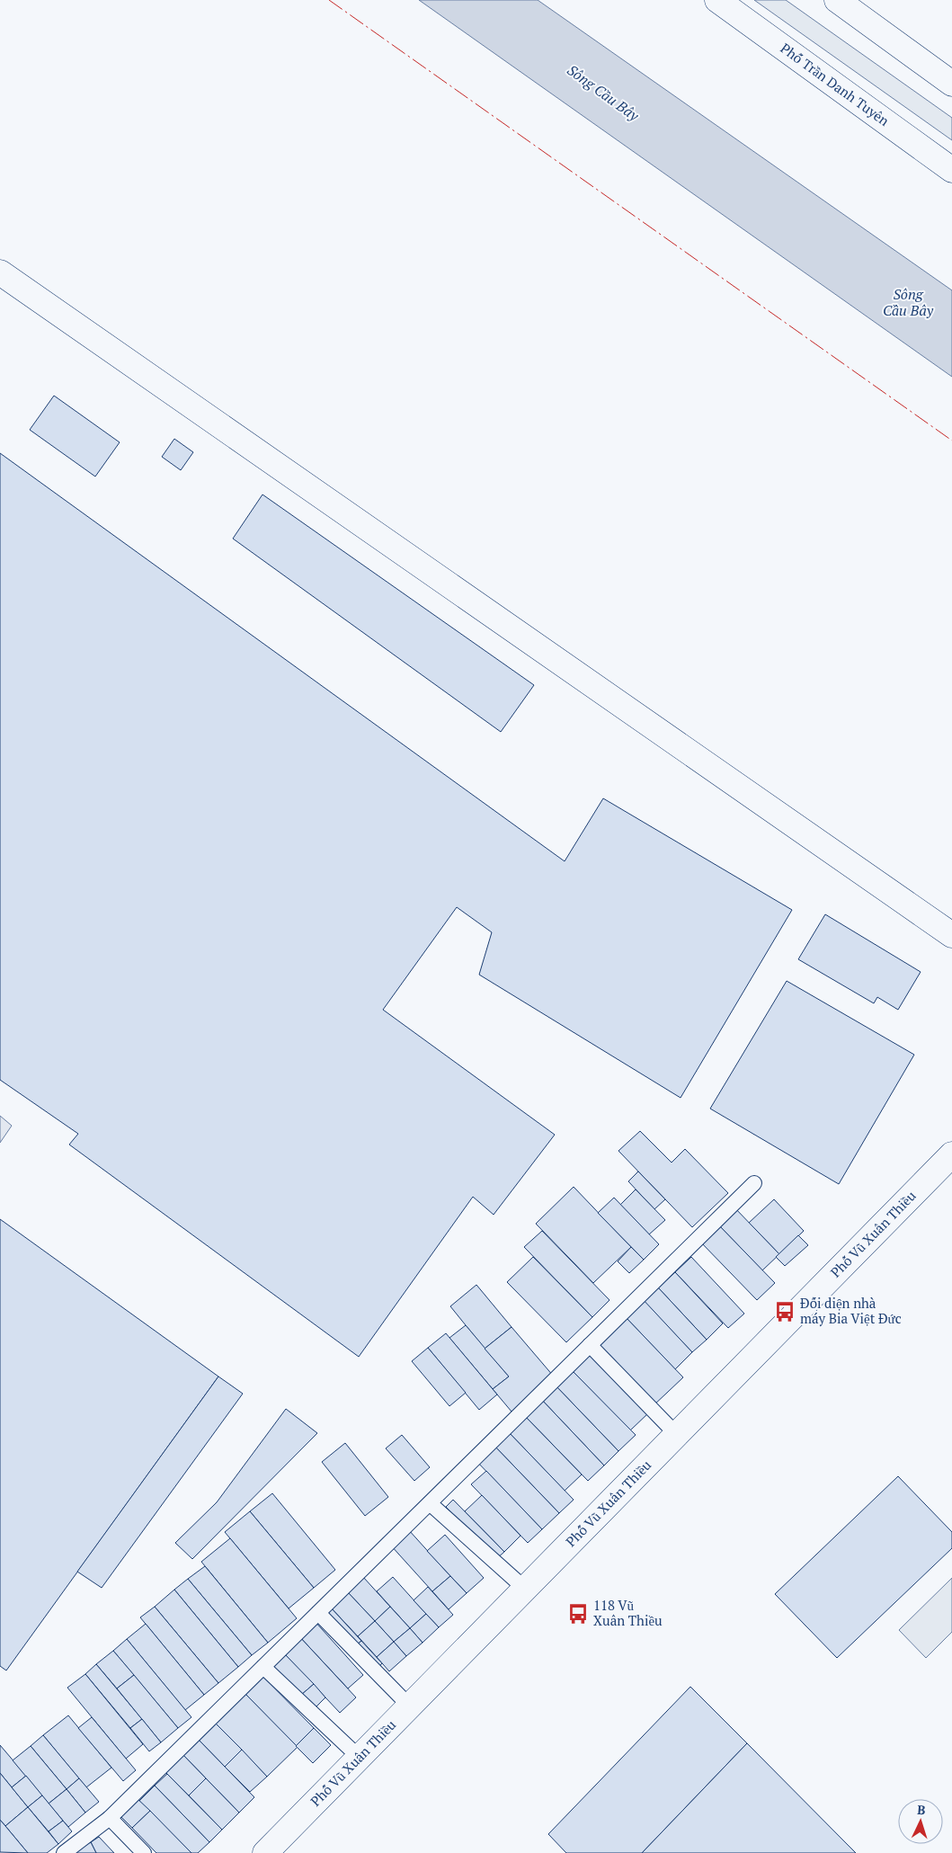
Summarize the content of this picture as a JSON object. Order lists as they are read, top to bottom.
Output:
{
  "streets": {
    "main road": ["Phố Trần Danh Tuyên", "Phố Vũ Xuân Thiều"]
  },
  "water": ["Sông Cầu Bây"],
  "places": {
    "bus stop": ["Đối diện nhà máy Bia Việt Đức", "118 Vũ Xuân Thiều"]
  },
  "north": "top"
}
